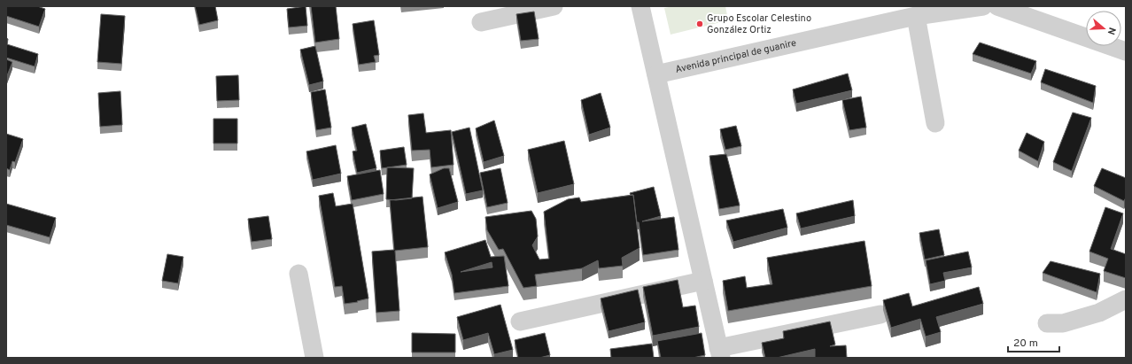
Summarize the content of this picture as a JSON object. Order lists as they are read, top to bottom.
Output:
{
  "streets": {
    "street": ["Avenida principal de guanire"]
  },
  "places": ["Grupo Escolar Celestino González Ortiz"],
  "scale_bar": "20 m",
  "north": "right"
}
